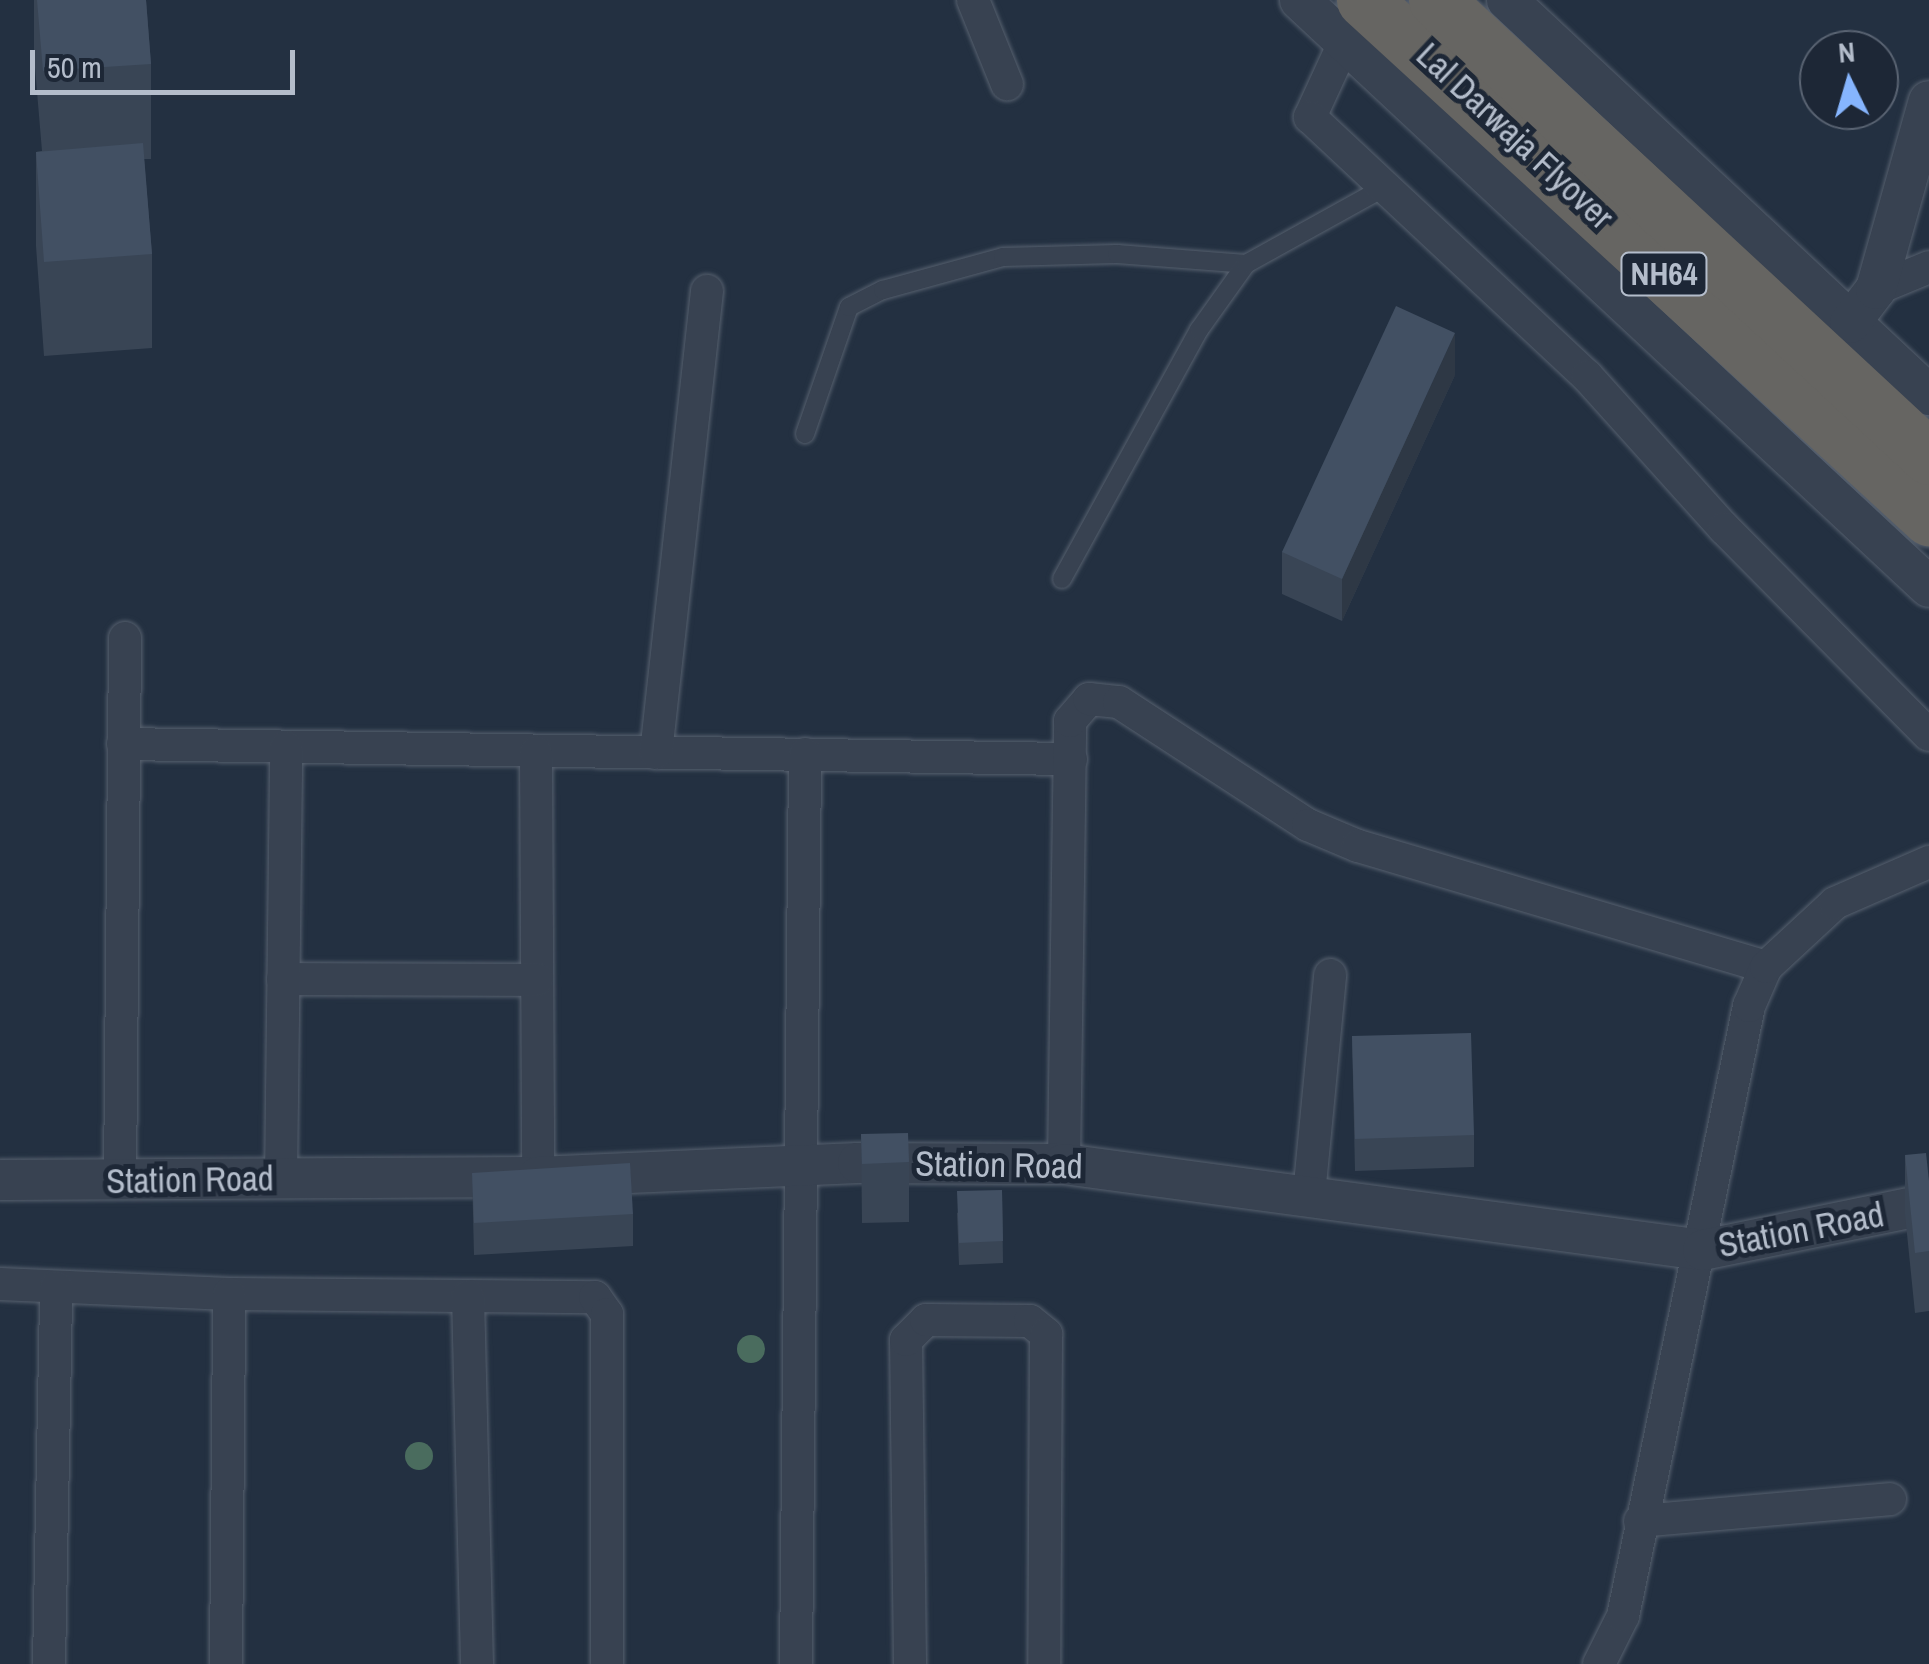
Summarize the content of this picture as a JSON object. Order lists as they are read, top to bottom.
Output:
{
  "streets": {
    "highway": ["Lal Darwaja Flyover", "NH64"],
    "street": ["Station Road"]
  },
  "scale_bar": "50 m",
  "north": "top"
}
